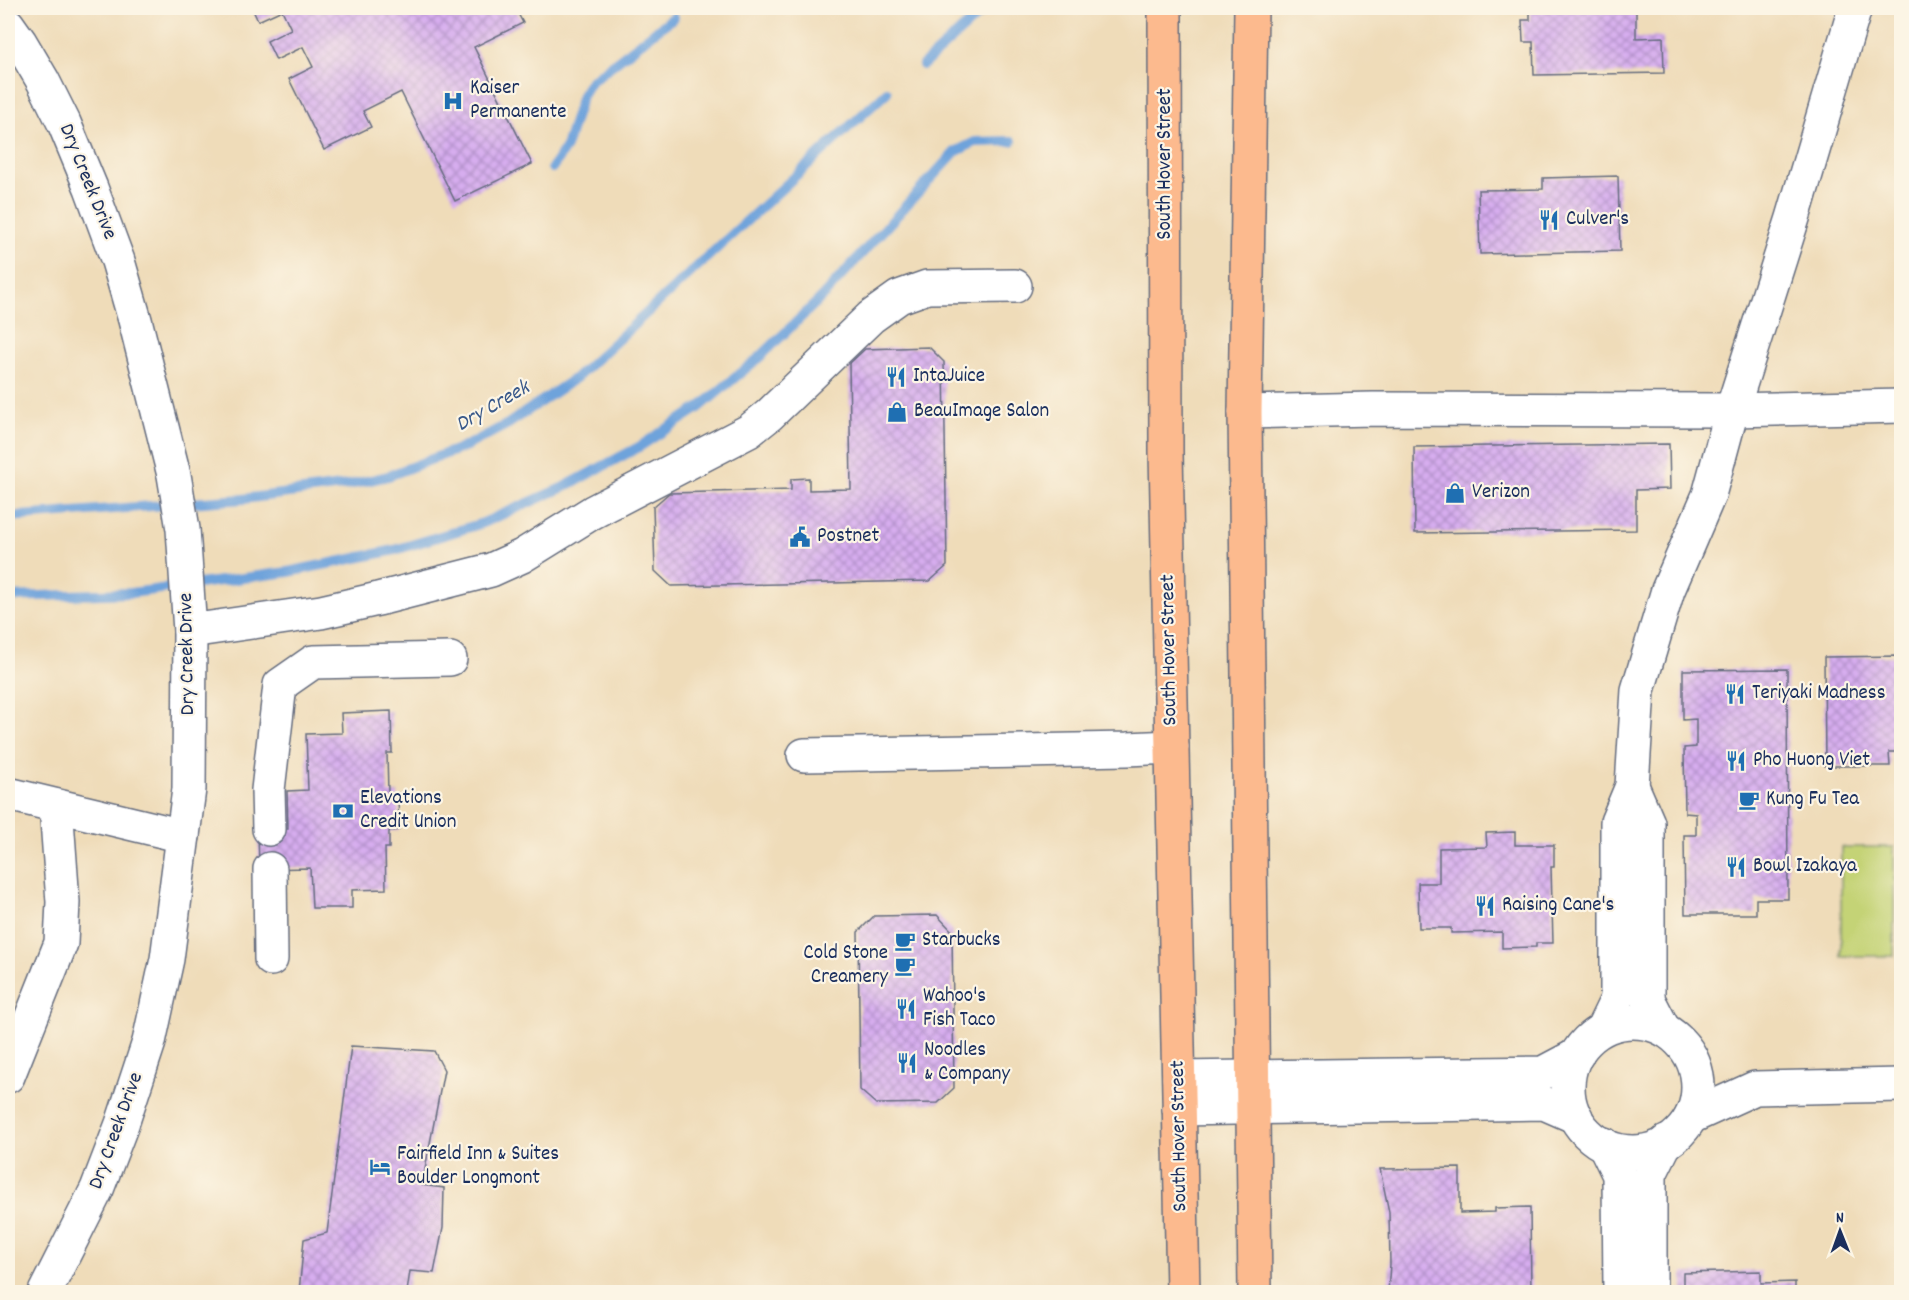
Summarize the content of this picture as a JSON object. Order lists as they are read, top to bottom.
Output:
{
  "streets": {
    "main road": ["South Hover Street"],
    "street": ["Dry Creek Drive"]
  },
  "water": ["Dry Creek"],
  "places": {
    "hospital": ["Kaiser Permanente"],
    "restaurant": [
      "Culver's",
      "IntaJuice",
      "Teriyaki Madness",
      "Pho Huong Viet",
      "Bowl Izakaya",
      "Raising Cane's",
      "Wahoo's Fish Taco",
      "Noodles & Company"
    ],
    "shop": ["BeauImage Salon", "Verizon"],
    "public building": ["Postnet"],
    "cafe": ["Kung Fu Tea", "Starbucks", "Cold Stone Creamery"],
    "bank": ["Elevations Credit Union"],
    "hotel": ["Fairfield Inn & Suites Boulder Longmont"]
  },
  "north": "top"
}
